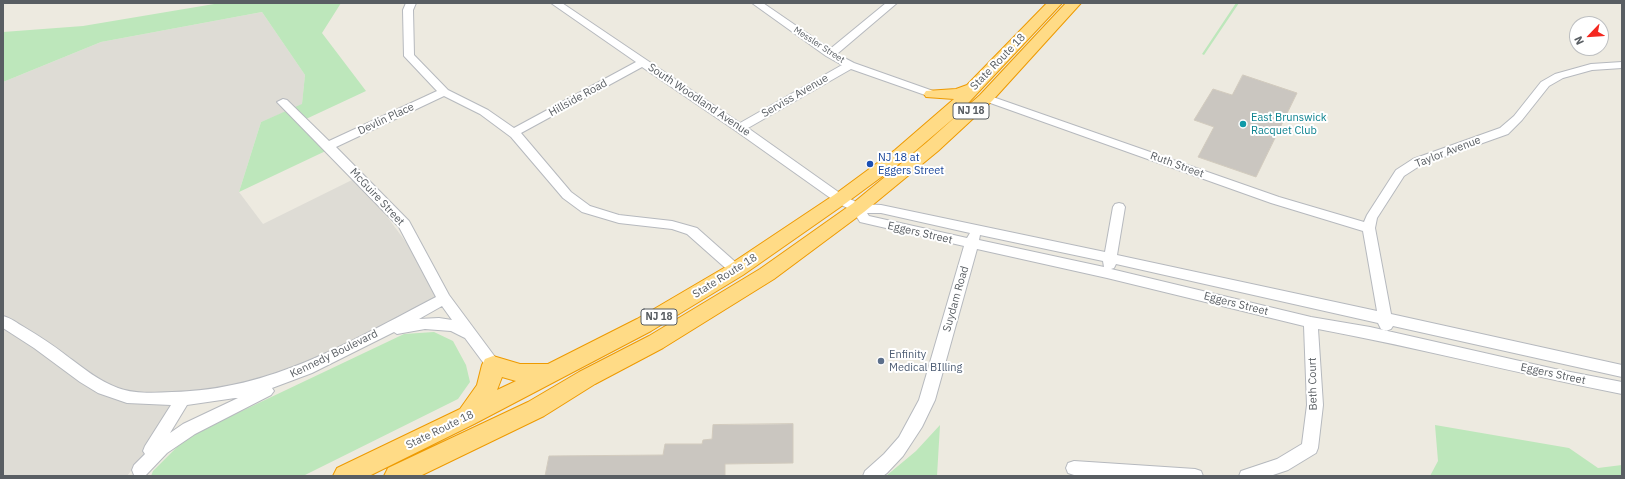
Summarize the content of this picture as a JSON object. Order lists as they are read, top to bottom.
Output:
{
  "streets": {
    "highway": ["State Route 18", "NJ 18"],
    "street": [
      "Messler Street",
      "Serviss Avenue",
      "Hillside Road",
      "South Woodland Avenue",
      "Devlin Place",
      "Taylor Avenue",
      "Ruth Street",
      "McGuire Street",
      "Eggers Street",
      "Suydam Road",
      "Kennedy Boulevard",
      "Beth Court"
    ]
  },
  "crossings": [
    ["Messler Street", "Serviss Avenue"],
    ["State Route 18", "South Woodland Avenue"],
    ["State Route 18", "Ruth Street"],
    ["State Route 18", "Eggers Street"],
    ["Serviss Avenue", "South Woodland Avenue"],
    ["Hillside Road", "South Woodland Avenue"],
    ["South Woodland Avenue", "Eggers Street"],
    ["Devlin Place", "McGuire Street"],
    ["Taylor Avenue", "Ruth Street"],
    ["Taylor Avenue", "Eggers Street"],
    ["McGuire Street", "Kennedy Boulevard"],
    ["Eggers Street", "Suydam Road"],
    ["Eggers Street", "Beth Court"]
  ],
  "places": ["East Brunswick Racquet Club", "NJ 18 at Eggers Street", "Enfinity Medical BIlling"],
  "north": "bottom left"
}
